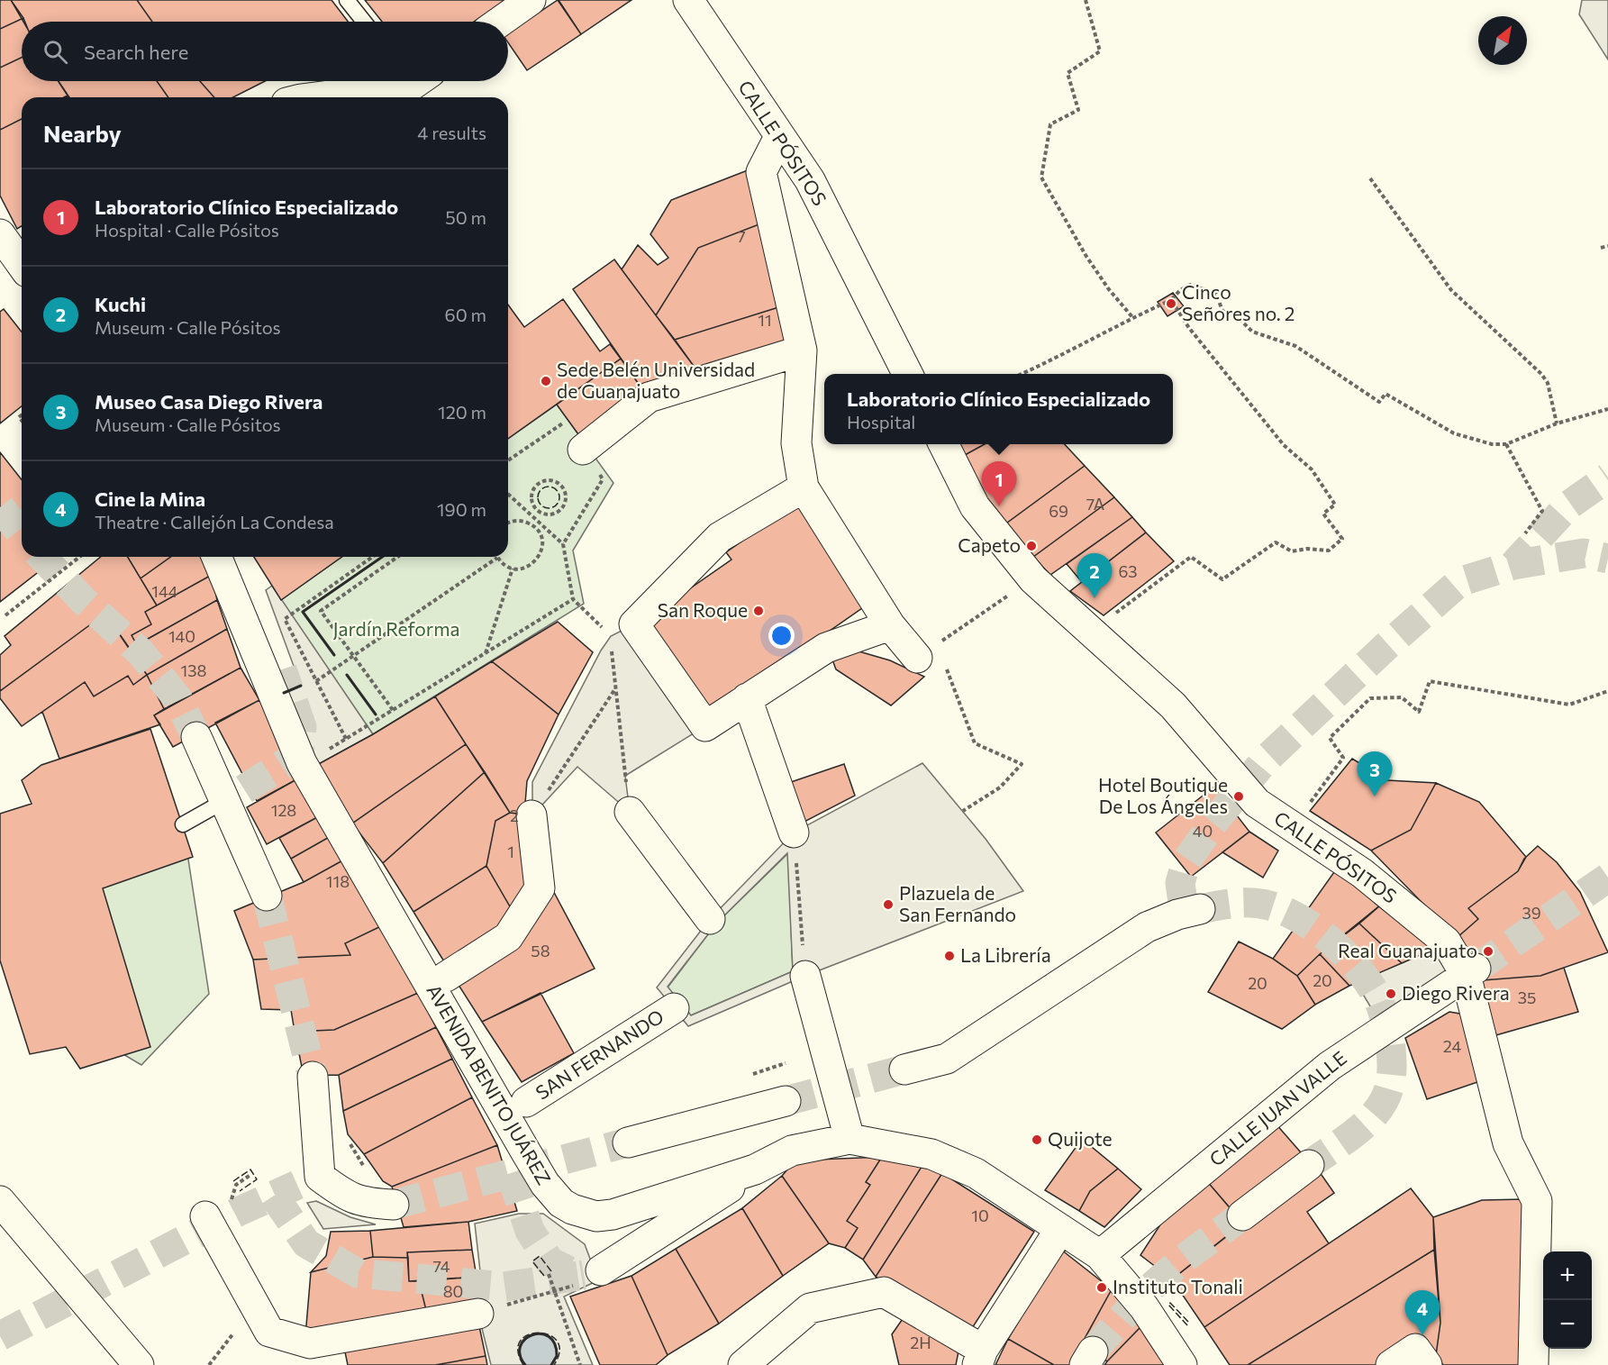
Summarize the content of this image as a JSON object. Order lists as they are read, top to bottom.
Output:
{
  "streets": {
    "street": [
      "CALLE PÓSITOS",
      "SAN FERNANDO",
      "AVENIDA BENITO JUÁREZ",
      "CALLE JUAN VALLE"
    ]
  },
  "crossings": [
    ["CALLE PÓSITOS", "CALLE JUAN VALLE"],
    ["AVENIDA BENITO JUÁREZ", "CALLE JUAN VALLE"]
  ],
  "parks": ["Jardín Reforma"],
  "places": [
    "Cinco Señores no. 2",
    "Sede Belén Universidad de Guanajuato",
    "Capeto",
    "San Roque",
    "Hotel Boutique De Los Ángeles",
    "Plazuela de San Fernando",
    "Real Guanajuato",
    "La Librería",
    "Diego Rivera",
    "Quijote",
    "Instituto Tonali"
  ],
  "house_numbers": [
    "7",
    "11",
    "7A",
    "69",
    "63",
    "144",
    "140",
    "138",
    "128",
    "2",
    "40",
    "1",
    "118",
    "39",
    "58",
    "20",
    "20",
    "35",
    "24",
    "10",
    "74",
    "80",
    "2H"
  ],
  "north": "top right",
  "page": {
    "search": "Search here",
    "heading": ["Nearby", "4 results"],
    "list": [
      {
        "mark": "1",
        "name": "Laboratorio Clínico Especializado",
        "note": "Hospital · Calle Pósitos",
        "value": "50 m"
      },
      {
        "mark": "2",
        "name": "Kuchi",
        "note": "Museum · Calle Pósitos",
        "value": "60 m"
      },
      {
        "mark": "3",
        "name": "Museo Casa Diego Rivera",
        "note": "Museum · Calle Pósitos",
        "value": "120 m"
      },
      {
        "mark": "4",
        "name": "Cine la Mina",
        "note": "Theatre · Callejón La Condesa",
        "value": "190 m"
      }
    ],
    "popup": ["Laboratorio Clínico Especializado", "Hospital"],
    "pins": [
      "1",
      "2",
      "3",
      "4"
    ],
    "map_buttons": ["+", "−"]
  }
}
